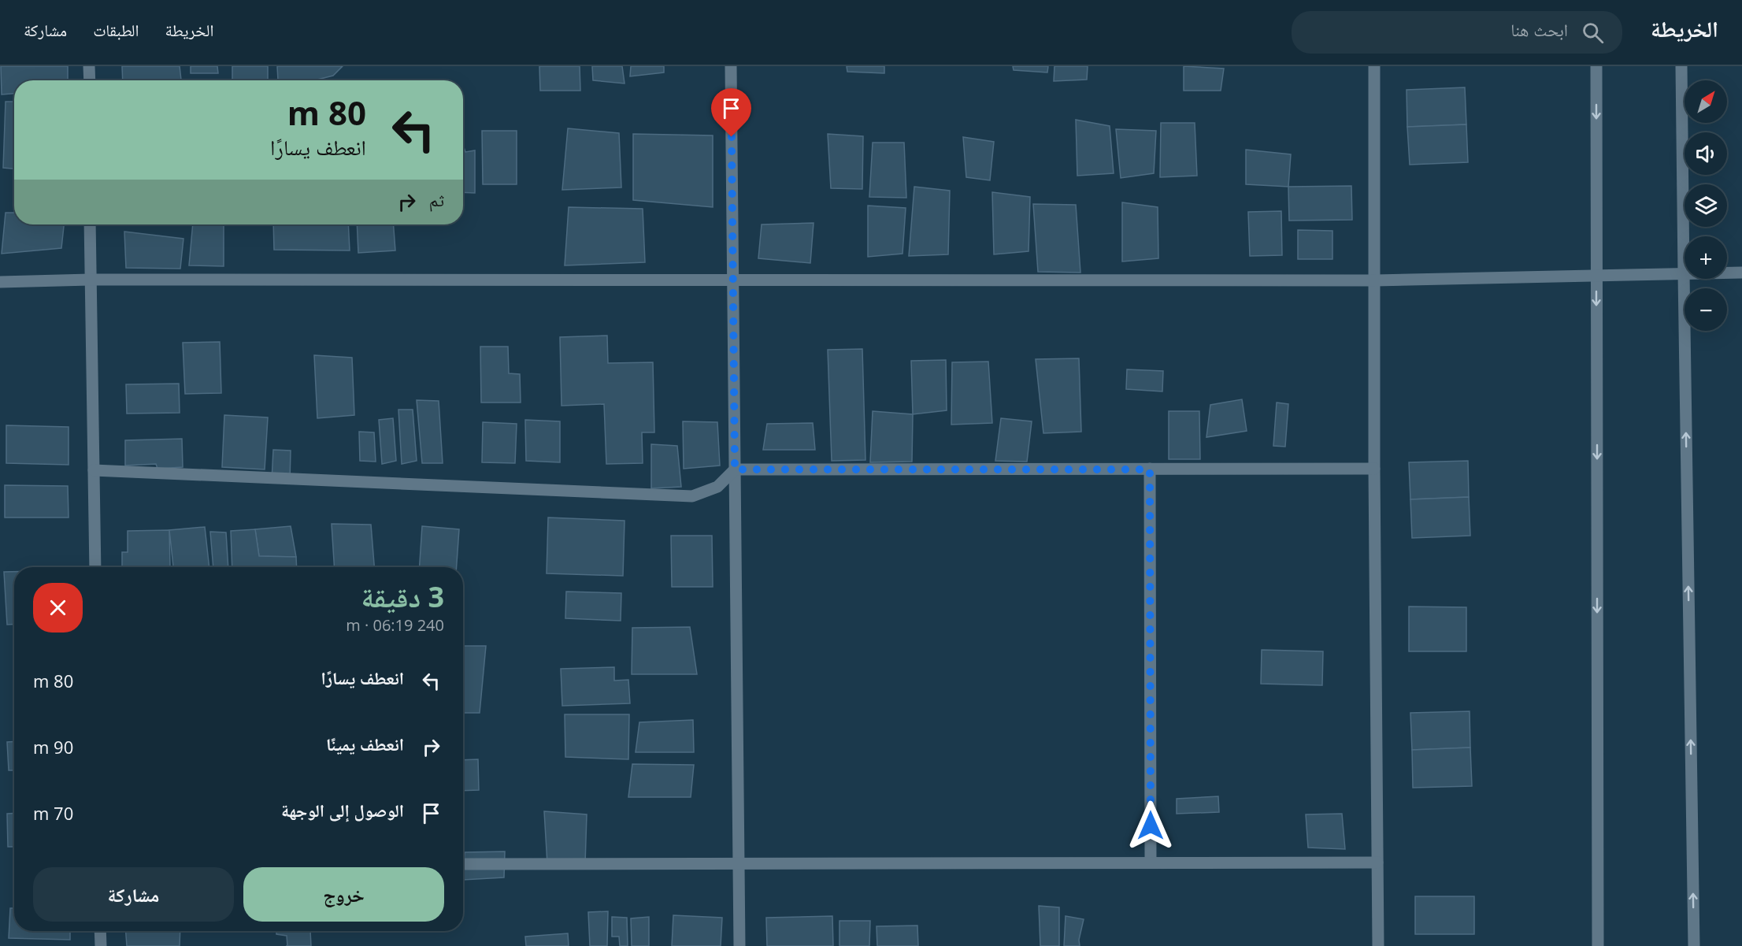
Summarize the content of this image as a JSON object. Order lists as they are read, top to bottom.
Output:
{
  "north": "top right",
  "page": {
    "header": "الخريطة",
    "search": "ابحث هنا",
    "nav": ["الخريطة", "الطبقات", "مشاركة"],
    "map_buttons": ["+", "−"],
    "turn": ["80 m", "انعطف يسارًا"],
    "then": "ثم",
    "heading": ["3 دقيقة", "240 m · 06:19"],
    "list": [
      {
        "name": "انعطف يسارًا",
        "value": "80 m"
      },
      {
        "name": "انعطف يمينًا",
        "value": "90 m"
      },
      {
        "name": "الوصول إلى الوجهة",
        "value": "70 m"
      }
    ],
    "buttons": ["خروج", "مشاركة"]
  }
}
